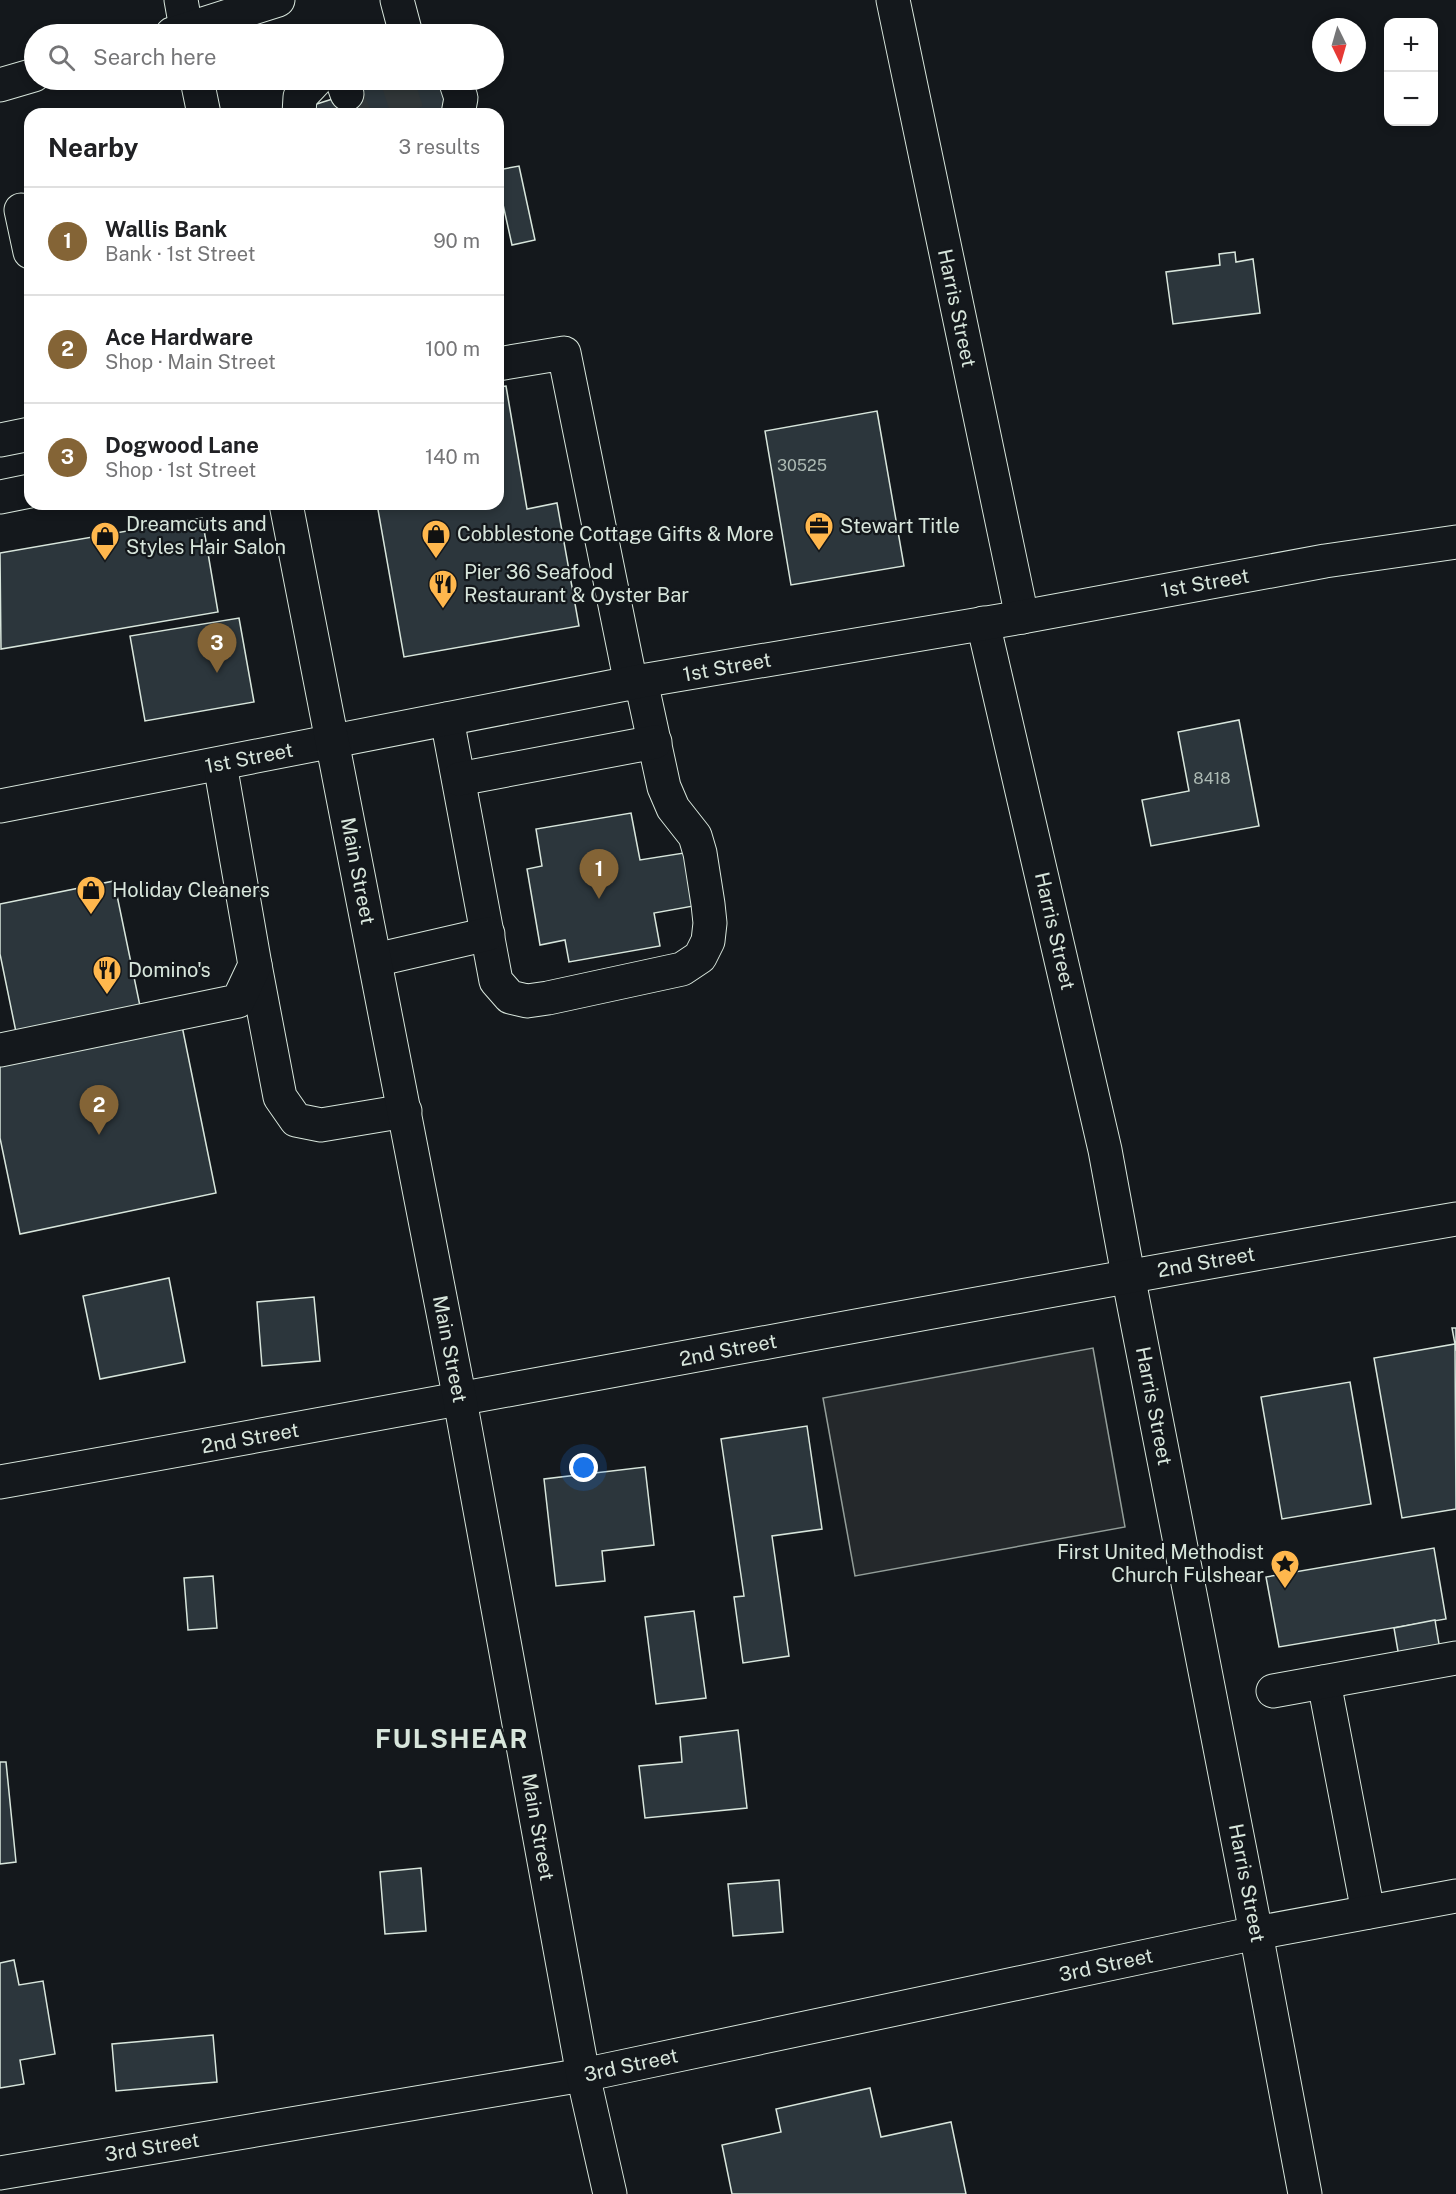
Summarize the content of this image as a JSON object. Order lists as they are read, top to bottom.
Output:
{
  "streets": {
    "street": [
      "Harris Street",
      "1st Street",
      "Main Street",
      "2nd Street",
      "3rd Street"
    ]
  },
  "crossings": [
    ["Harris Street", "1st Street"],
    ["Harris Street", "2nd Street"],
    ["Harris Street", "3rd Street"],
    ["1st Street", "Main Street"],
    ["Main Street", "2nd Street"],
    ["Main Street", "3rd Street"]
  ],
  "districts": ["FULSHEAR"],
  "places": {
    "office": ["Stewart Title"],
    "shop": ["Cobblestone Cottage Gifts & More", "Dreamcuts and Styles Hair Salon", "Holiday Cleaners"],
    "restaurant": ["Pier 36 Seafood Restaurant & Oyster Bar", "Domino's"],
    "place": ["First United Methodist Church Fulshear"]
  },
  "house_numbers": ["30525", "8418"],
  "north": "bottom",
  "page": {
    "map_buttons": ["+", "−"],
    "search": "Search here",
    "heading": ["Nearby", "3 results"],
    "list": [
      {
        "mark": "1",
        "name": "Wallis Bank",
        "note": "Bank · 1st Street",
        "value": "90 m"
      },
      {
        "mark": "2",
        "name": "Ace Hardware",
        "note": "Shop · Main Street",
        "value": "100 m"
      },
      {
        "mark": "3",
        "name": "Dogwood Lane",
        "note": "Shop · 1st Street",
        "value": "140 m"
      }
    ],
    "pins": ["3", "1", "2"]
  }
}
